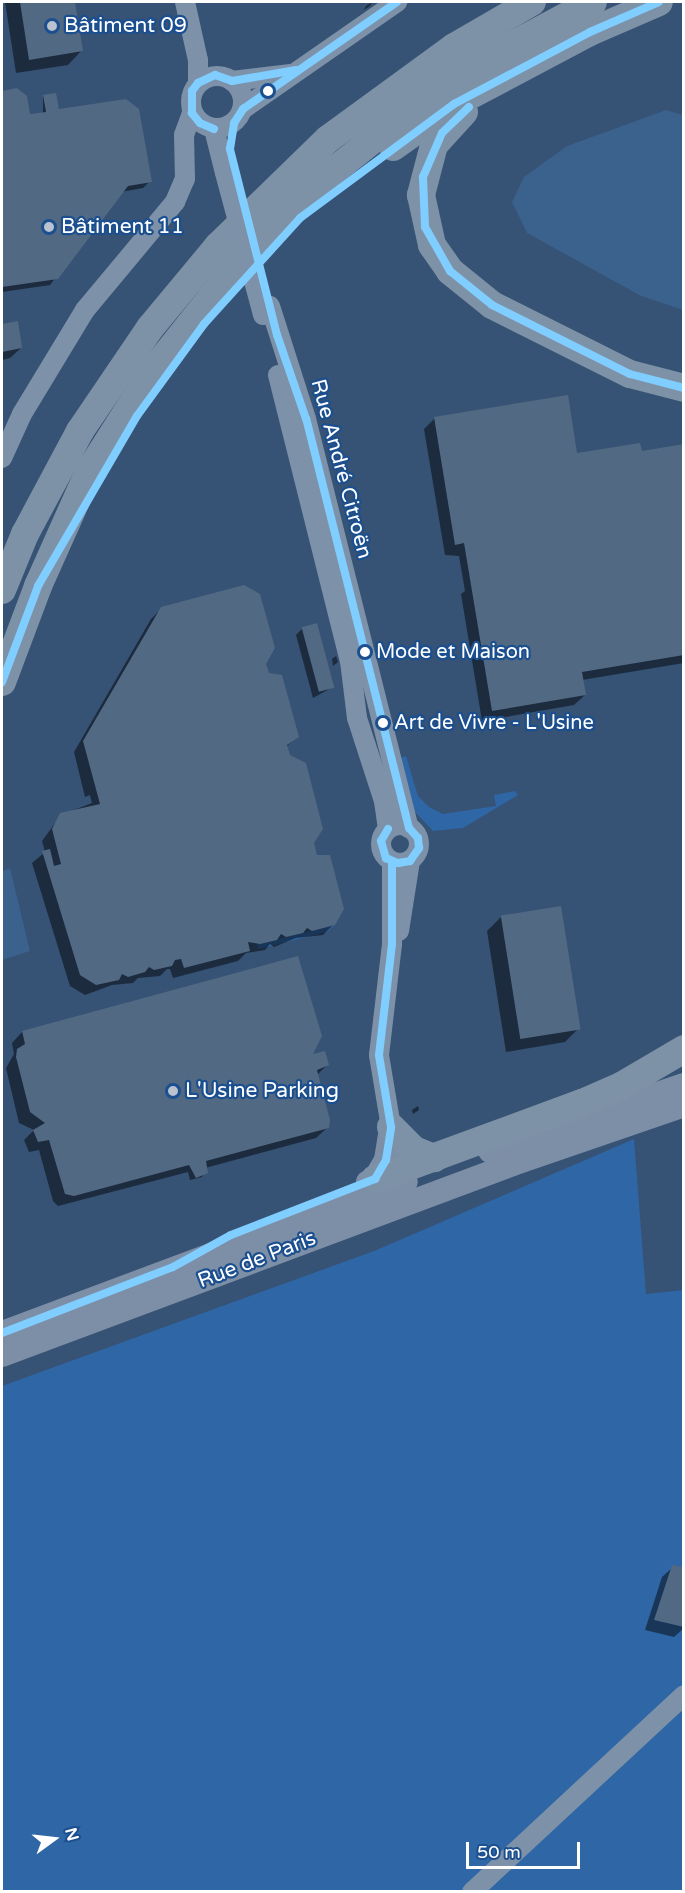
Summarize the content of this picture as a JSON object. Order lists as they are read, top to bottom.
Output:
{
  "streets": {
    "main road": ["Rue de Paris"],
    "street": ["Rue André Citroën"]
  },
  "places": [
    "Bâtiment 09",
    "Bâtiment 11",
    "Mode et Maison",
    "Art de Vivre - L'Usine",
    "L'Usine Parking"
  ],
  "scale_bar": "50 m",
  "north": "right"
}
